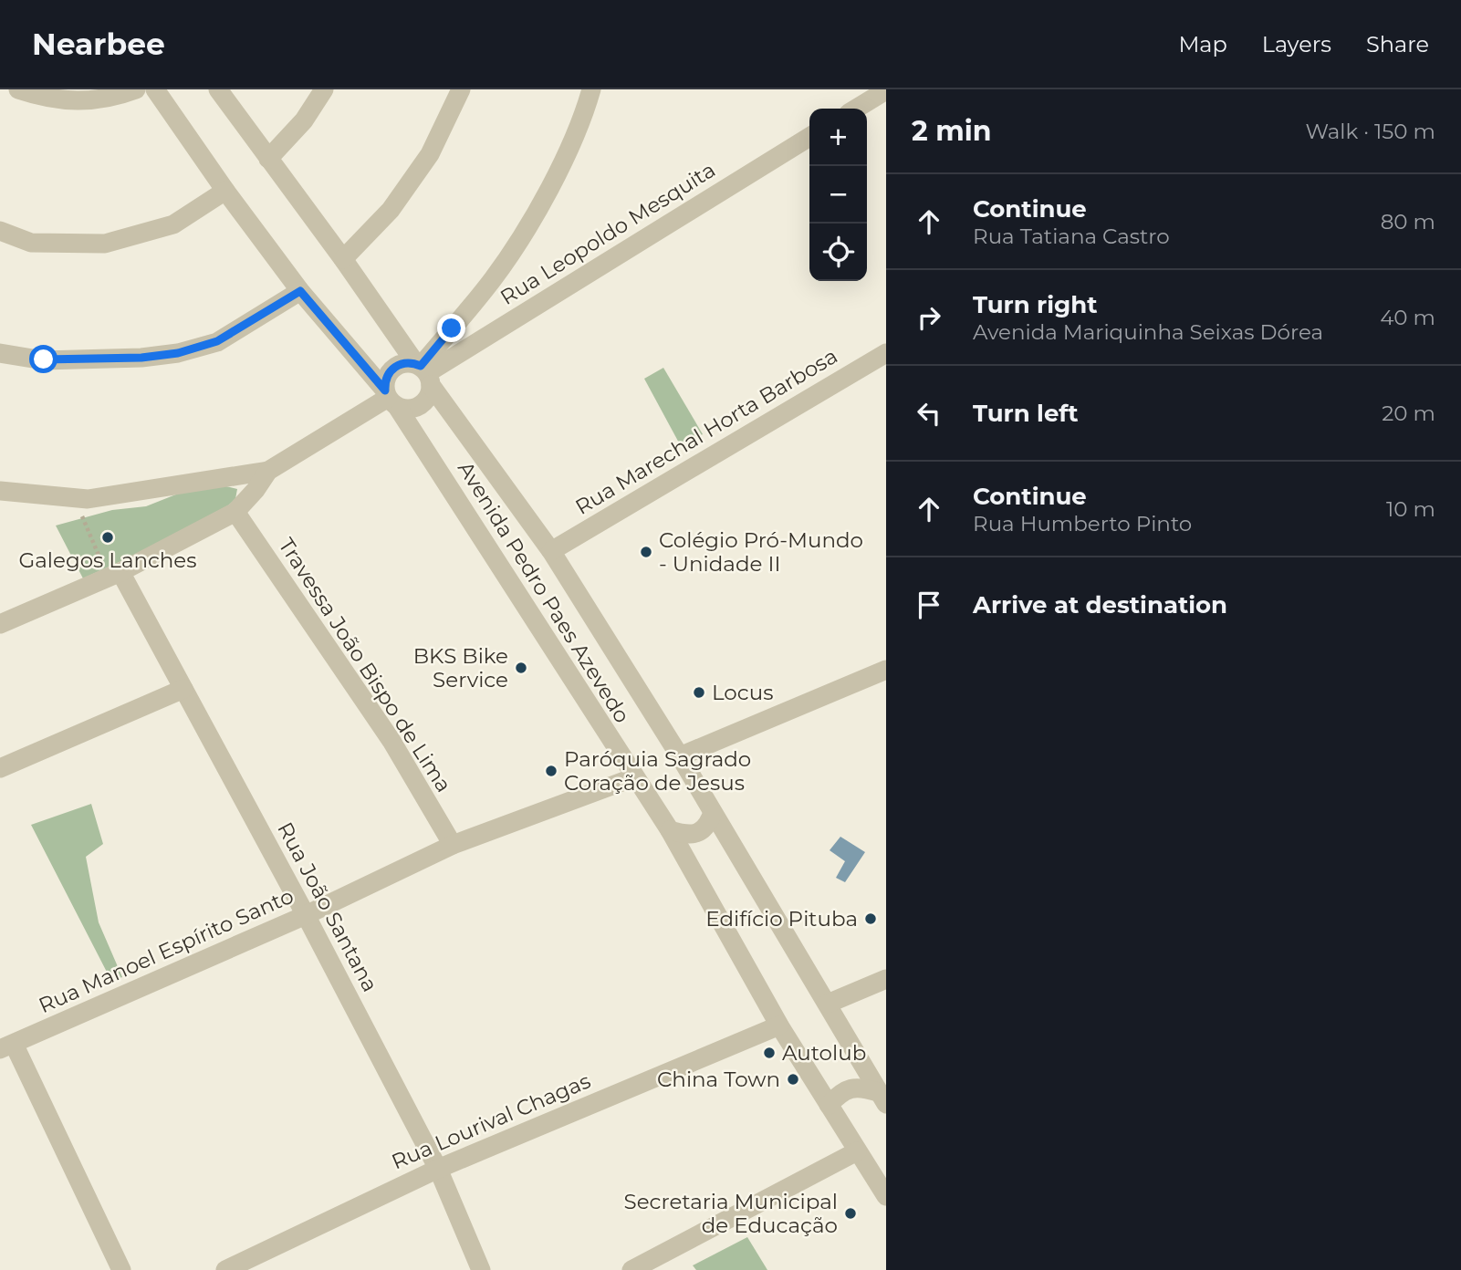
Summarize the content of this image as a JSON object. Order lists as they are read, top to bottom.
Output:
{
  "streets": {
    "street": [
      "Rua Leopoldo Mesquita",
      "Rua Marechal Horta Barbosa",
      "Avenida Pedro Paes Azevedo",
      "Travessa João Bispo de Lima",
      "Rua João Santana",
      "Rua Manoel Espírito Santo",
      "Rua Lourival Chagas"
    ]
  },
  "crossings": [
    ["Rua Leopoldo Mesquita", "Avenida Pedro Paes Azevedo"],
    ["Rua Marechal Horta Barbosa", "Avenida Pedro Paes Azevedo"],
    ["Avenida Pedro Paes Azevedo", "Rua Manoel Espírito Santo"],
    ["Avenida Pedro Paes Azevedo", "Rua Lourival Chagas"],
    ["Travessa João Bispo de Lima", "Rua Manoel Espírito Santo"],
    ["Rua João Santana", "Rua Manoel Espírito Santo"],
    ["Rua João Santana", "Rua Lourival Chagas"]
  ],
  "places": [
    "Galegos Lanches",
    "Colégio Pró-Mundo - Unidade II",
    "BKS Bike Service",
    "Locus",
    "Paróquia Sagrado Coração de Jesus",
    "Edifício Pituba",
    "Autolub",
    "China Town",
    "Secretaria Municipal de Educação"
  ],
  "page": {
    "header": "Nearbee",
    "nav": ["Map", "Layers", "Share"],
    "heading": ["2 min", "Walk · 150 m"],
    "map_buttons": ["+", "−"],
    "list": [
      ["Continue", "Rua Tatiana Castro", "80 m"],
      ["Turn right", "Avenida Mariquinha Seixas Dórea", "40 m"],
      ["Turn left", "20 m"],
      ["Continue", "Rua Humberto Pinto", "10 m"],
      "Arrive at destination"
    ]
  }
}
